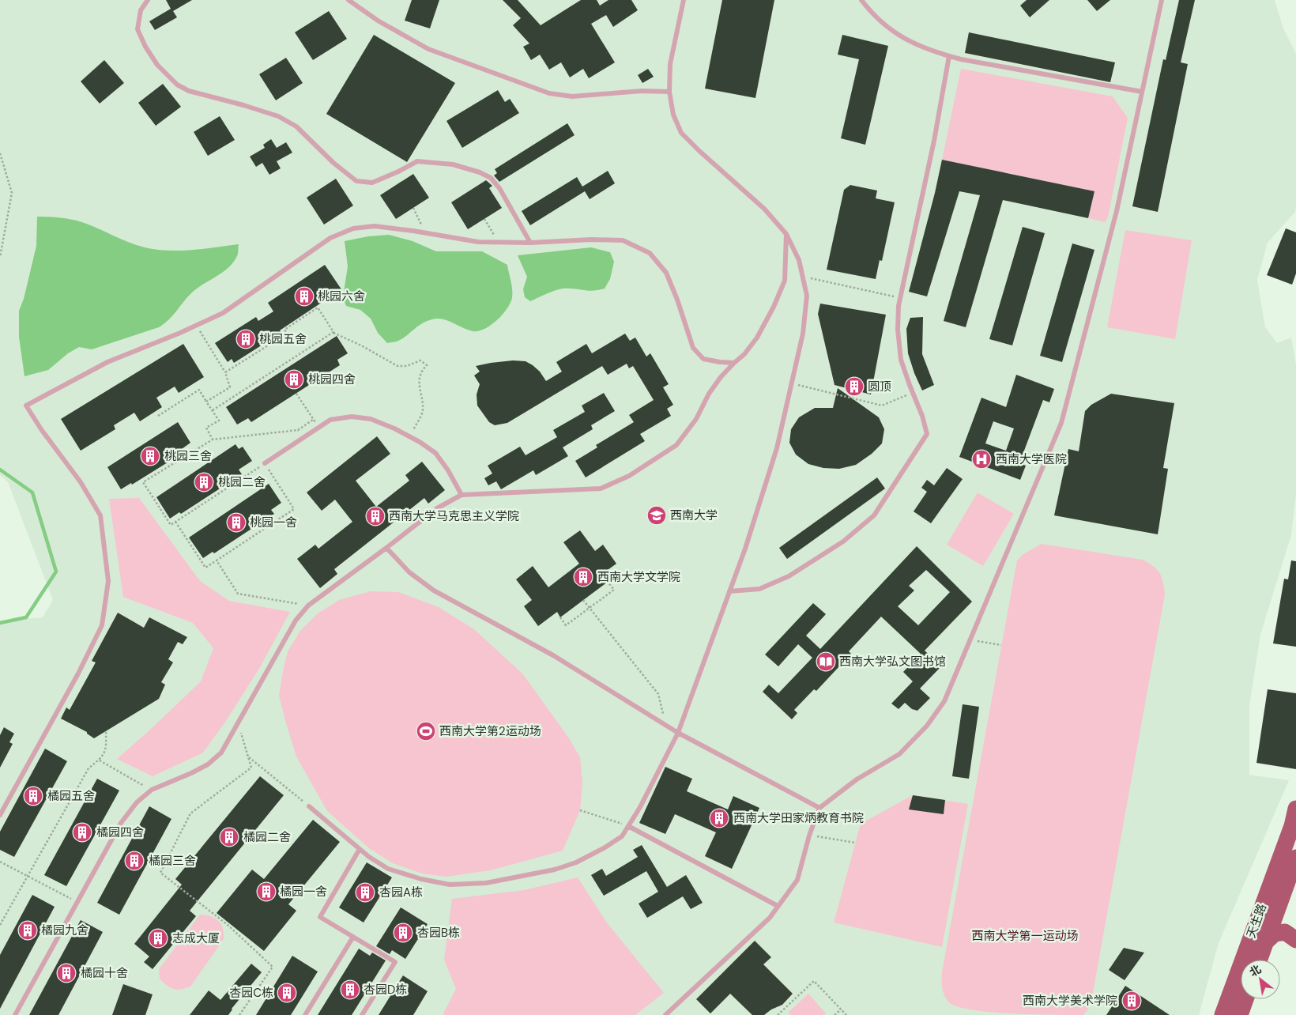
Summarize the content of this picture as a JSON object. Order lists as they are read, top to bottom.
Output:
{
  "streets": {
    "highway": ["天生路"]
  },
  "parks": ["西南大学第一运动场"],
  "places": {
    "building": [
      "桃园六舍",
      "桃园五舍",
      "桃园四舍",
      "圆顶",
      "桃园三舍",
      "桃园二舍",
      "西南大学马克思主义学院",
      "桃园一舍",
      "西南大学文学院",
      "橘园五舍",
      "西南大学田家炳教育书院",
      "橘园四舍",
      "橘园二舍",
      "橘园三舍",
      "橘园一舍",
      "杏园A栋",
      "橘园九舍",
      "杏园B栋",
      "志成大厦",
      "橘园十舍",
      "杏园D栋",
      "杏园C栋",
      "西南大学美术学院"
    ],
    "hospital": ["西南大学医院"],
    "school or university": ["西南大学"],
    "library": ["西南大学弘文图书馆"],
    "sports": ["西南大学第2运动场"]
  },
  "north": "top left"
}
